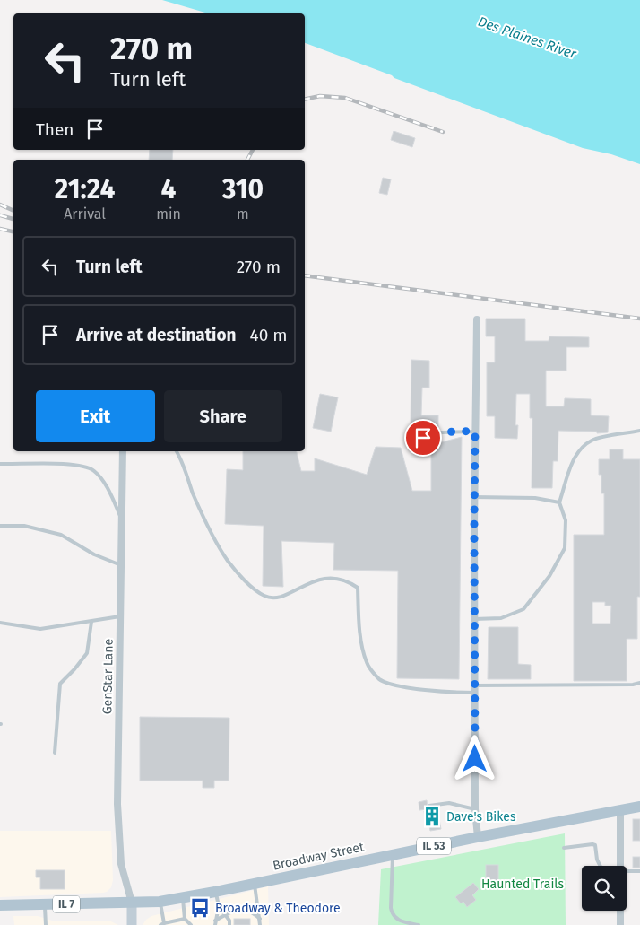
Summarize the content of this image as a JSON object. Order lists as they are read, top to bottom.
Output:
{
  "streets": {
    "main road": ["IL 53", "Broadway Street", "IL 7"],
    "street": ["GenStar Lane"]
  },
  "crossings": [
    ["GenStar Lane", "Broadway Street"]
  ],
  "water": ["Des Plaines River"],
  "parks": ["Haunted Trails"],
  "places": {
    "building": ["Dave's Bikes"],
    "bus stop": ["Broadway & Theodore"]
  },
  "page": {
    "turn": ["270 m", "Turn left"],
    "then": "Then",
    "eta": [
      "21:24",
      "Arrival",
      "4",
      "min",
      "310",
      "m"
    ],
    "list": [
      {
        "name": "Turn left",
        "value": "270 m"
      },
      {
        "name": "Arrive at destination",
        "value": "40 m"
      }
    ],
    "buttons": ["Exit", "Share"]
  }
}
